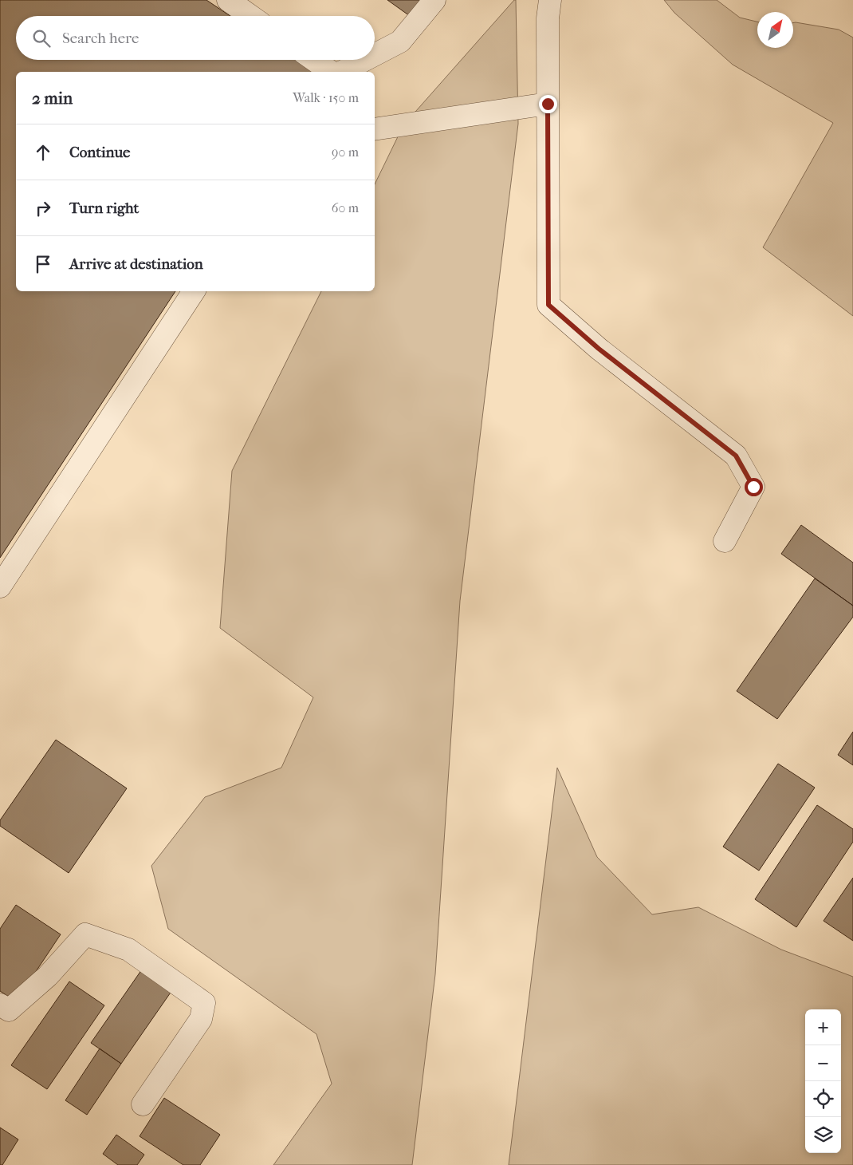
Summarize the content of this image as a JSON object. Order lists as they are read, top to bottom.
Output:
{
  "north": "top right",
  "page": {
    "search": "Search here",
    "heading": ["2 min", "Walk · 150 m"],
    "list": [
      ["Continue", "90 m"],
      ["Turn right", "60 m"],
      "Arrive at destination"
    ],
    "map_buttons": ["+", "−"]
  }
}
